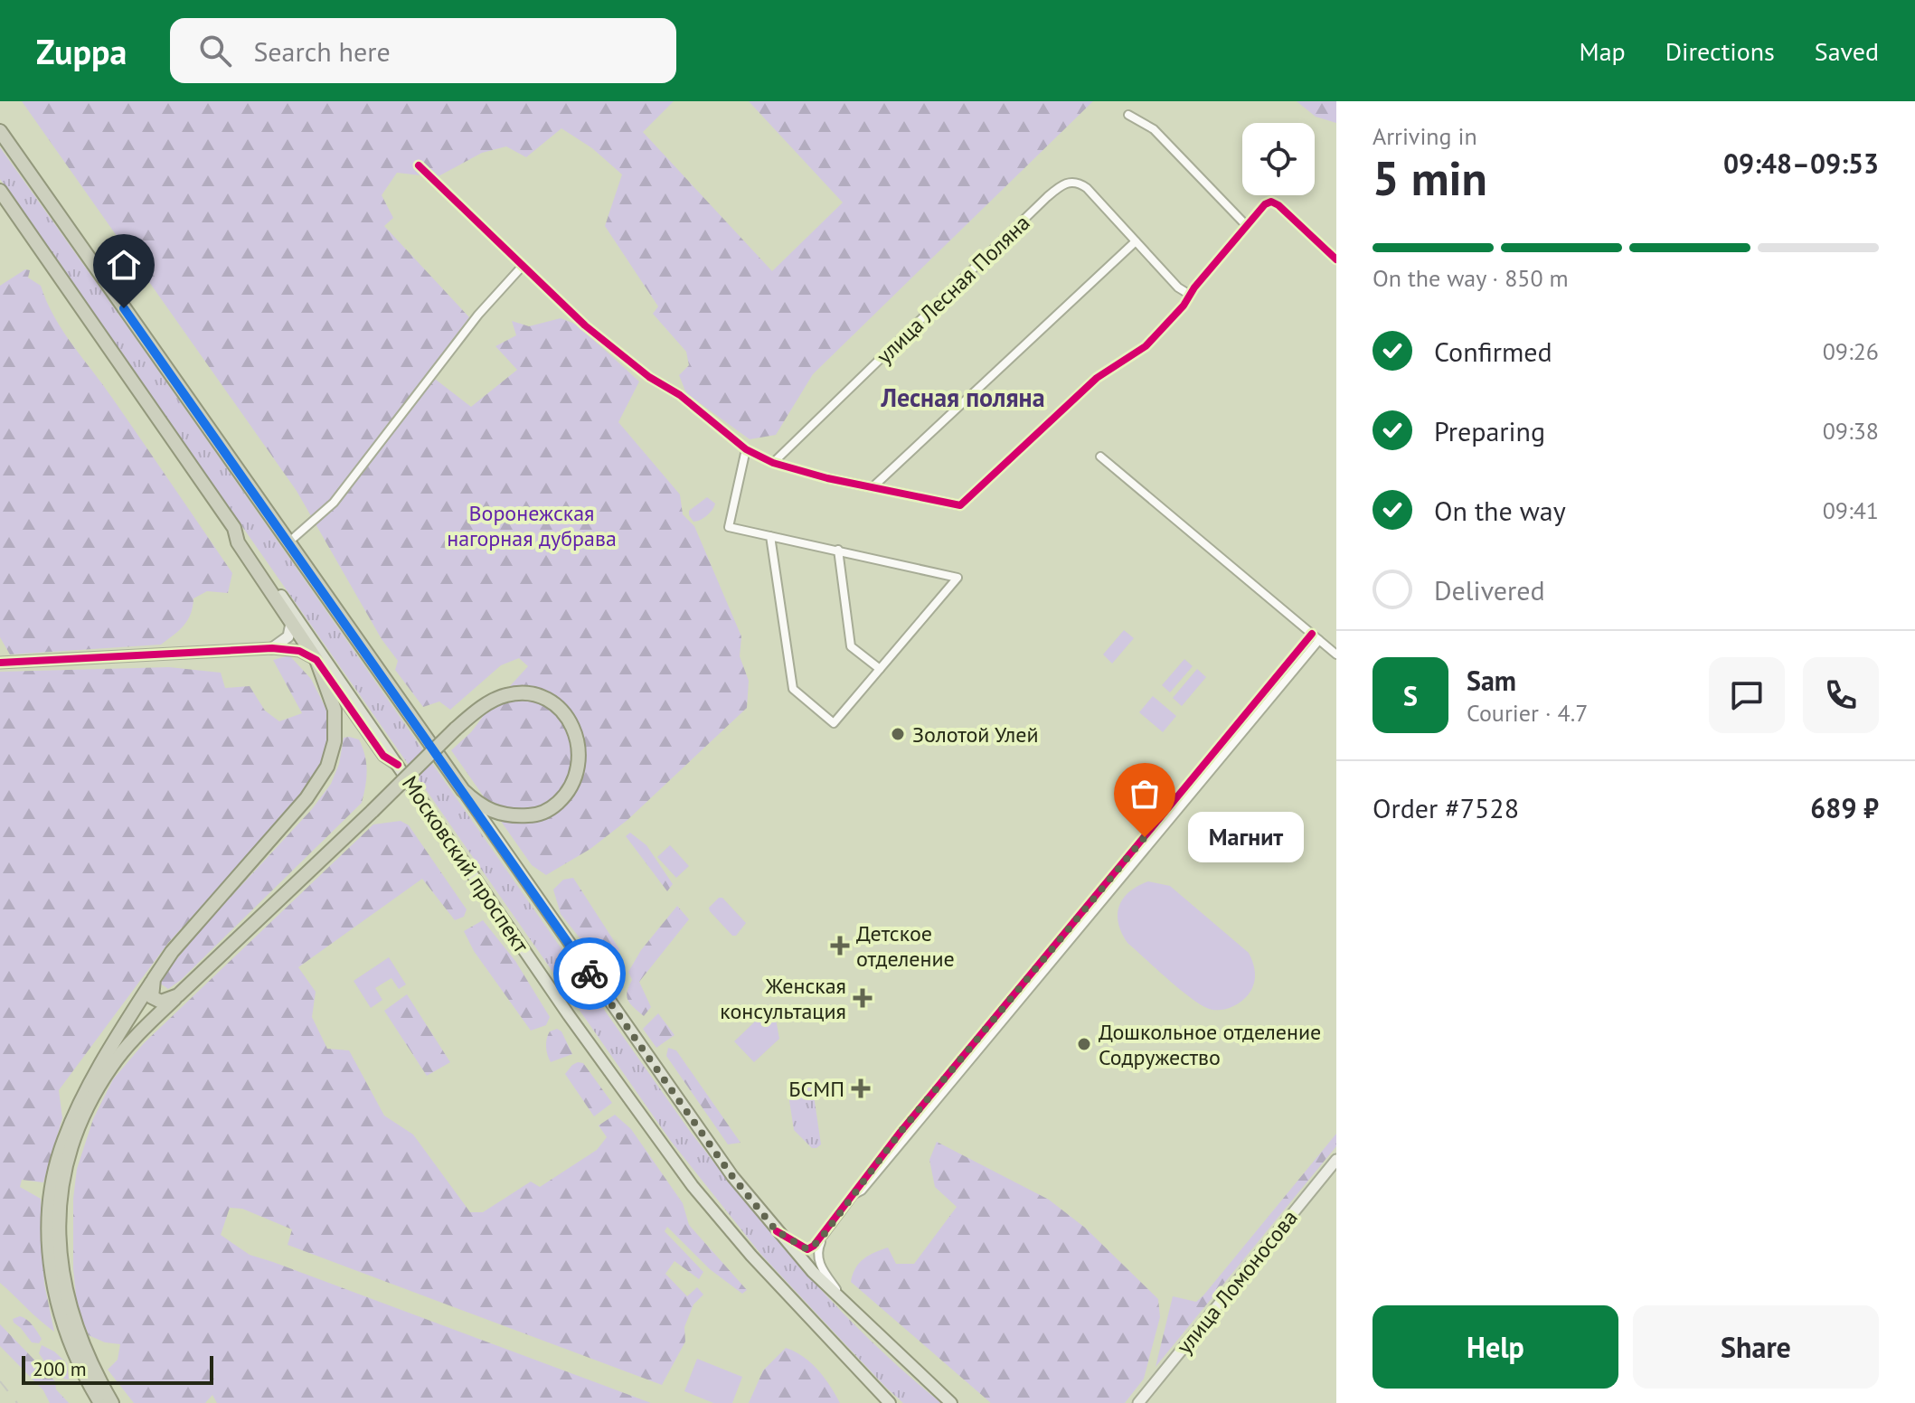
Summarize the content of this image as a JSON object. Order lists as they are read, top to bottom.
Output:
{
  "streets": {
    "highway": ["Московский проспект"],
    "street": ["улица Лесная Поляна", "улица Ломоносова"]
  },
  "districts": ["Лесная поляна"],
  "parks": ["Воронежская нагорная дубрава"],
  "places": {
    "other": ["Золотой Улей", "Магнит", "Дошкольное отделение Содружество"],
    "health": ["Детское отделение", "Женская консультация", "БСМП"]
  },
  "scale_bar": "200 m",
  "page": {
    "header": "Zuppa",
    "search": "Search here",
    "nav": ["Map", "Directions", "Saved"],
    "heading": ["5 min", "Arriving in", "09:48–09:53"],
    "panel": [
      "Sam",
      "Courier · 4.7",
      "Order #7528",
      "689 ₽"
    ],
    "bar": "On the way · 850 m",
    "list": [
      ["Confirmed", "09:26"],
      ["Preparing", "09:38"],
      ["On the way", "09:41"],
      "Delivered"
    ],
    "round": "S",
    "bubble": "Магнит",
    "buttons": ["Help", "Share"],
    "scale": "200 m"
  }
}
